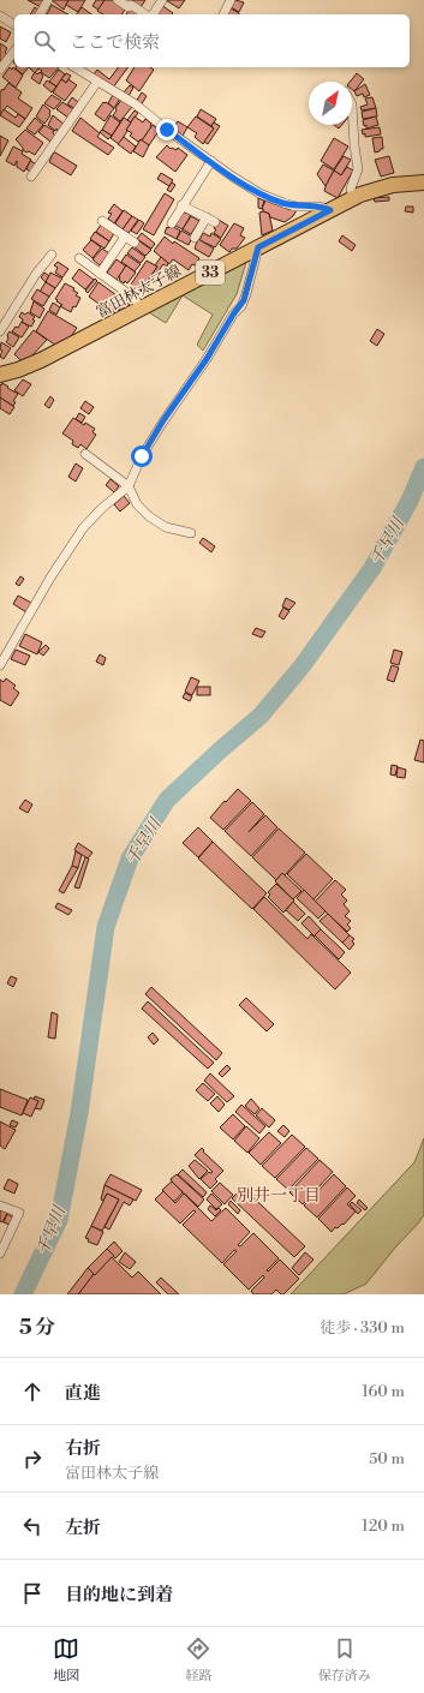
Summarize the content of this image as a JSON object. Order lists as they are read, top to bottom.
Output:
{
  "streets": {
    "main road": ["33", "富田林太子線"]
  },
  "districts": ["別井一丁目"],
  "water": ["千早川"],
  "north": "top right",
  "page": {
    "search": "ここで検索",
    "heading": ["5 分", "徒歩 · 330 m"],
    "list": [
      ["直進", "160 m"],
      ["右折", "富田林太子線", "50 m"],
      ["左折", "120 m"],
      "目的地に到着"
    ],
    "nav": ["地図", "経路", "保存済み"]
  }
}
